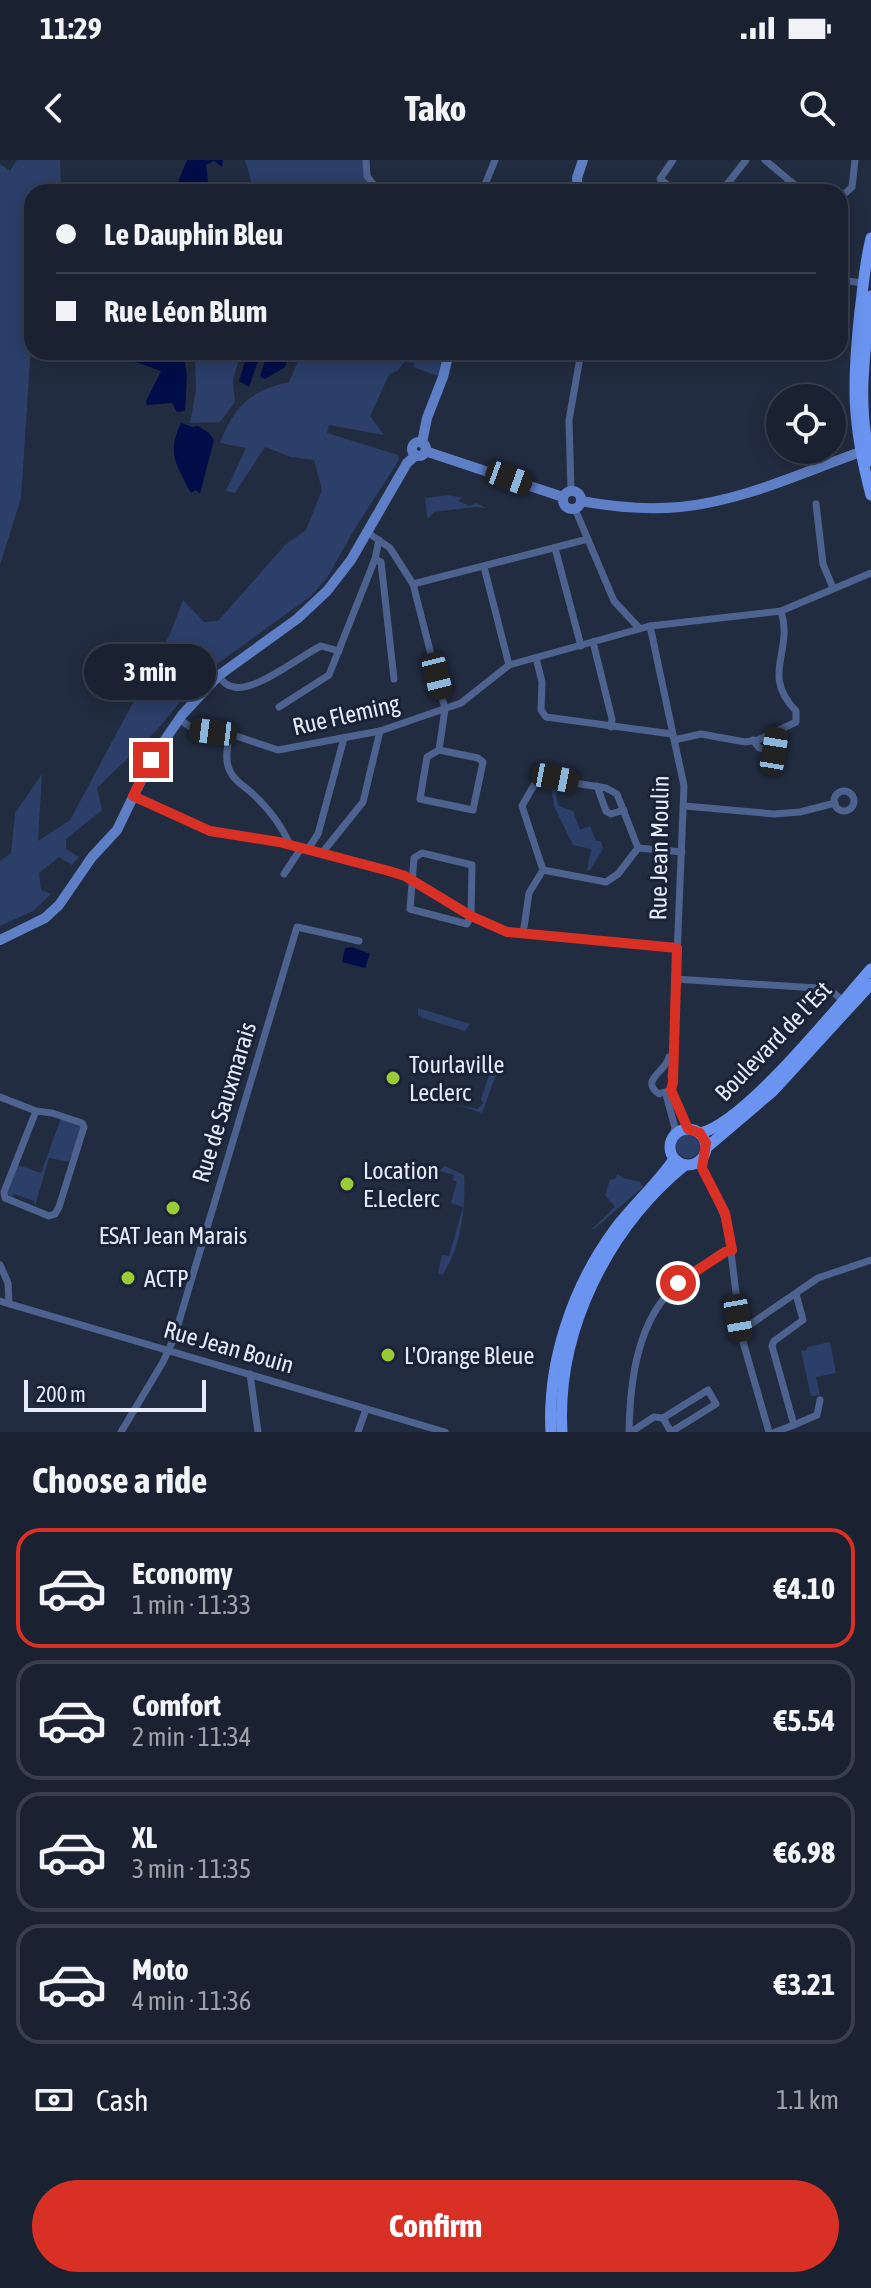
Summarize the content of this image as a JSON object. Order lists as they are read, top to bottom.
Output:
{
  "streets": {
    "main road": ["Boulevard de l'Est"],
    "street": [
      "Rue Fleming",
      "Rue Jean Moulin",
      "Rue de Sauxmarais",
      "Rue Jean Bouin"
    ]
  },
  "crossings": [
    ["Rue Fleming", "Rue Jean Moulin"],
    ["Rue de Sauxmarais", "Rue Jean Bouin"]
  ],
  "places": [
    "Tourlaville Leclerc",
    "Location E.Leclerc",
    "ESAT Jean Marais",
    "ACTP",
    "L'Orange Bleue"
  ],
  "scale_bar": "200 m",
  "page": {
    "status": "11:29",
    "header": "Tako",
    "banner": ["Le Dauphin Bleu", "Rue Léon Blum"],
    "bubble": "3 min",
    "scale": "200 m",
    "heading": "Choose a ride",
    "list": [
      {
        "name": "Economy",
        "note": "1 min · 11:33",
        "value": "€4.10"
      },
      {
        "name": "Comfort",
        "note": "2 min · 11:34",
        "value": "€5.54"
      },
      {
        "name": "XL",
        "note": "3 min · 11:35",
        "value": "€6.98"
      },
      {
        "name": "Moto",
        "note": "4 min · 11:36",
        "value": "€3.21"
      }
    ],
    "pay": ["Cash", "1.1 km"],
    "buttons": "Confirm"
  }
}
